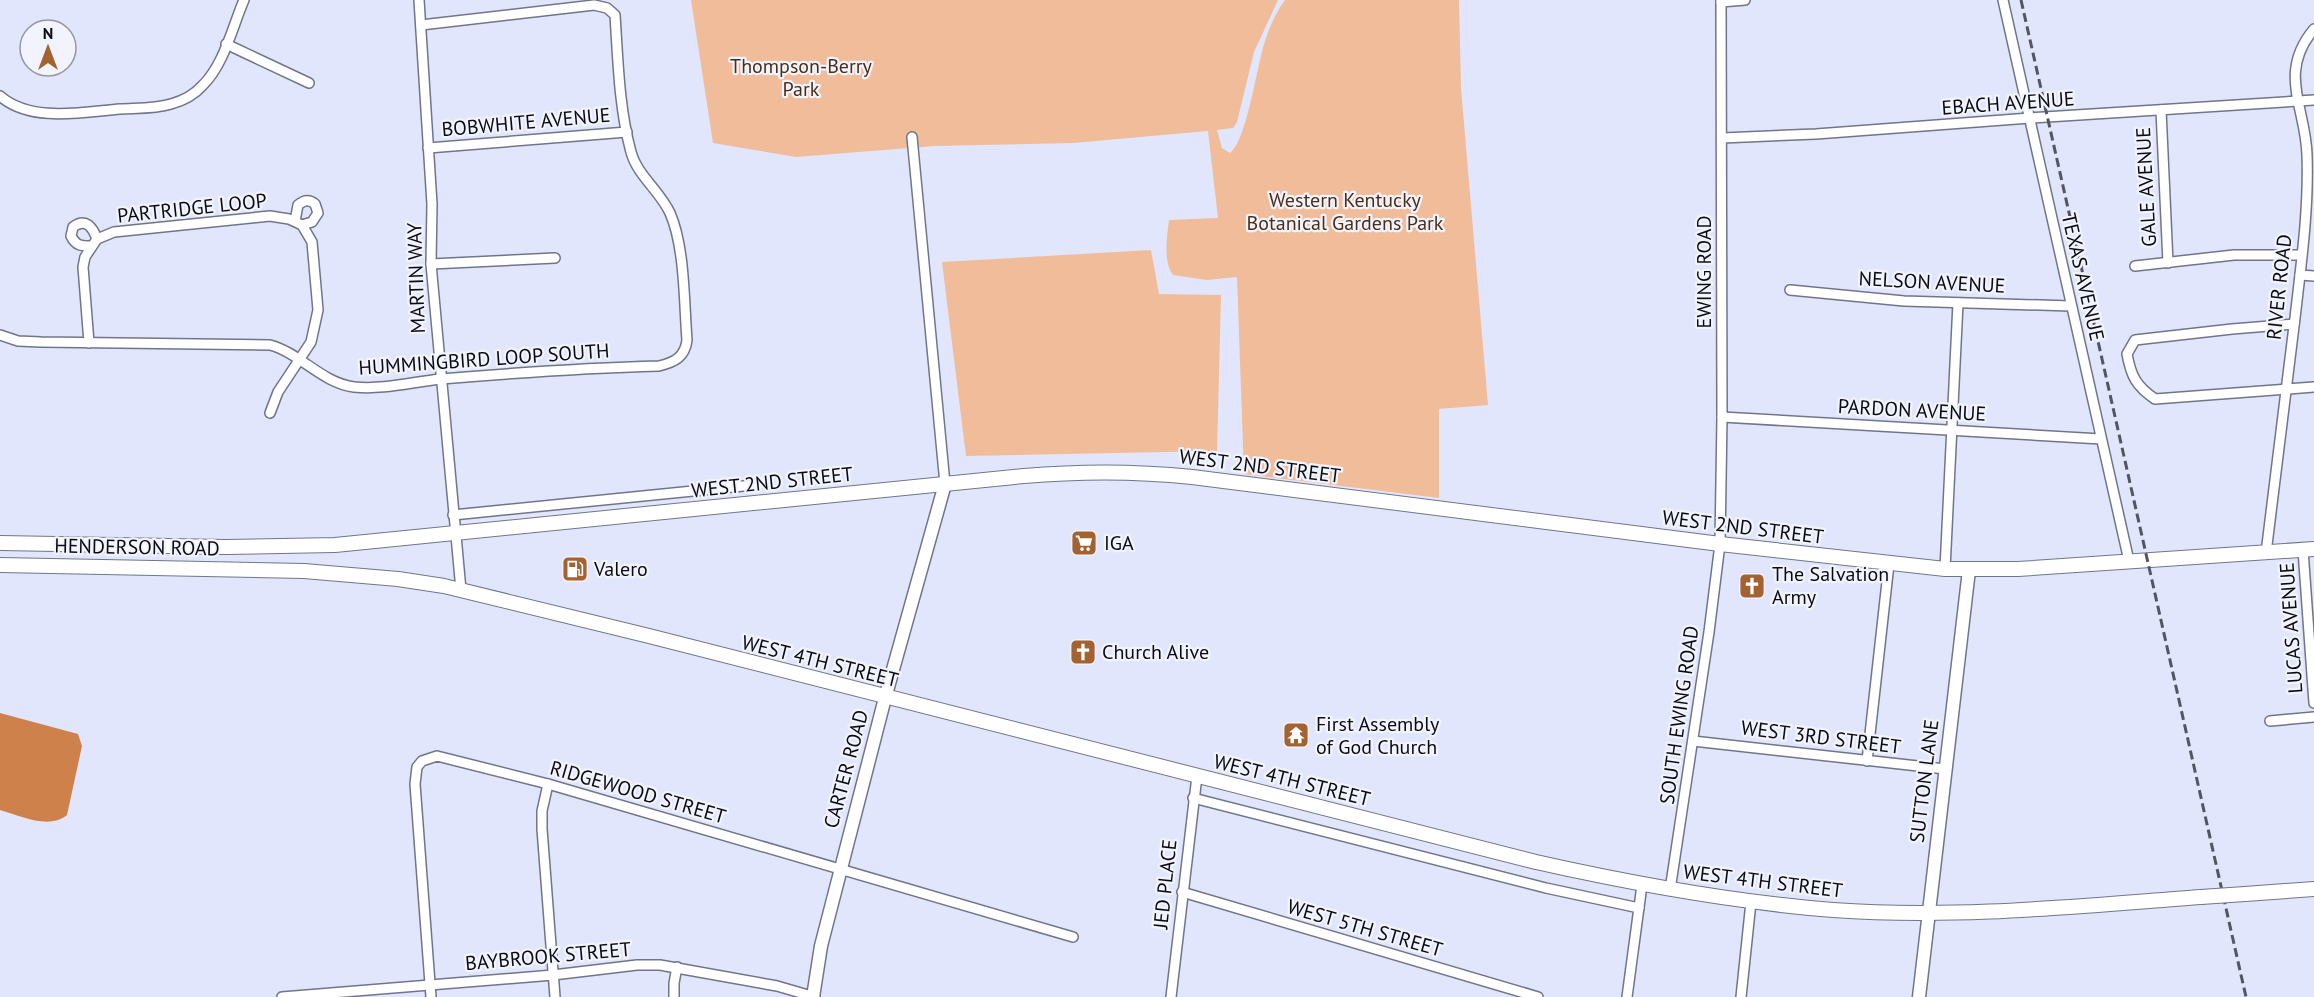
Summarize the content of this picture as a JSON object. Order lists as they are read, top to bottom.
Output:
{
  "streets": {
    "main road": [
      "WEST 2ND STREET",
      "HENDERSON ROAD",
      "WEST 4TH STREET",
      "CARTER ROAD",
      "SUTTON LANE"
    ],
    "street": [
      "EBACH AVENUE",
      "BOBWHITE AVENUE",
      "GALE AVENUE",
      "PARTRIDGE LOOP",
      "EWING ROAD",
      "TEXAS AVENUE",
      "MARTIN WAY",
      "NELSON AVENUE",
      "RIVER ROAD",
      "HUMMINGBIRD LOOP SOUTH",
      "PARDON AVENUE",
      "LUCAS AVENUE",
      "SOUTH EWING ROAD",
      "WEST 3RD STREET",
      "RIDGEWOOD STREET",
      "JED PLACE",
      "WEST 5TH STREET",
      "BAYBROOK STREET"
    ]
  },
  "crossings": [
    ["EBACH AVENUE", "GALE AVENUE"],
    ["EBACH AVENUE", "EWING ROAD"],
    ["EBACH AVENUE", "TEXAS AVENUE"],
    ["EBACH AVENUE", "RIVER ROAD"],
    ["BOBWHITE AVENUE", "MARTIN WAY"],
    ["BOBWHITE AVENUE", "HUMMINGBIRD LOOP SOUTH"],
    ["PARTRIDGE LOOP", "HUMMINGBIRD LOOP SOUTH"],
    ["EWING ROAD", "PARDON AVENUE"],
    ["EWING ROAD", "WEST 2ND STREET"],
    ["EWING ROAD", "SOUTH EWING ROAD"],
    ["TEXAS AVENUE", "NELSON AVENUE"],
    ["TEXAS AVENUE", "PARDON AVENUE"],
    ["TEXAS AVENUE", "WEST 2ND STREET"],
    ["MARTIN WAY", "HUMMINGBIRD LOOP SOUTH"],
    ["MARTIN WAY", "WEST 2ND STREET"],
    ["MARTIN WAY", "WEST 4TH STREET"],
    ["RIVER ROAD", "WEST 2ND STREET"],
    ["WEST 2ND STREET", "HENDERSON ROAD"],
    ["WEST 2ND STREET", "LUCAS AVENUE"],
    ["WEST 2ND STREET", "SOUTH EWING ROAD"],
    ["WEST 2ND STREET", "CARTER ROAD"],
    ["WEST 2ND STREET", "SUTTON LANE"],
    ["HENDERSON ROAD", "WEST 4TH STREET"],
    ["WEST 4TH STREET", "SOUTH EWING ROAD"],
    ["WEST 4TH STREET", "CARTER ROAD"],
    ["WEST 4TH STREET", "SUTTON LANE"],
    ["WEST 4TH STREET", "JED PLACE"],
    ["SOUTH EWING ROAD", "WEST 3RD STREET"],
    ["WEST 3RD STREET", "SUTTON LANE"],
    ["CARTER ROAD", "RIDGEWOOD STREET"],
    ["CARTER ROAD", "BAYBROOK STREET"],
    ["RIDGEWOOD STREET", "BAYBROOK STREET"],
    ["JED PLACE", "WEST 5TH STREET"]
  ],
  "parks": ["Thompson-Berry Park", "Western Kentucky Botanical Gardens Park"],
  "places": {
    "supermarket": ["IGA"],
    "fuel station": ["Valero"],
    "church": ["The Salvation Army", "Church Alive"],
    "temple": ["First Assembly of God Church"]
  },
  "north": "top"
}
